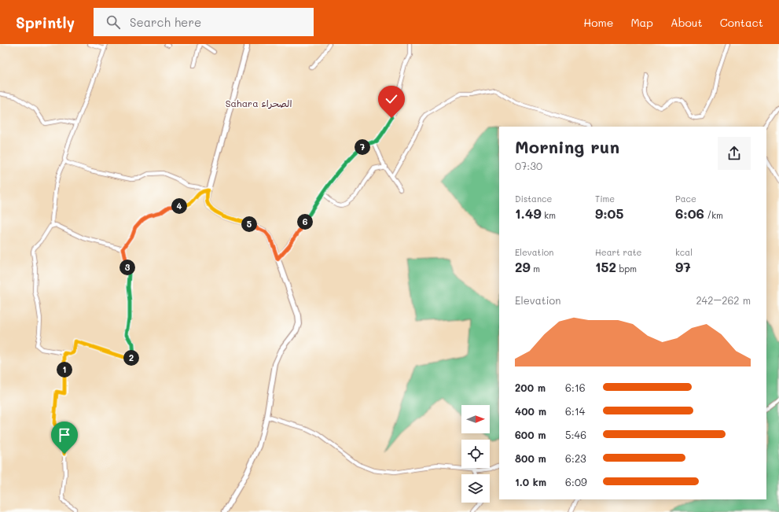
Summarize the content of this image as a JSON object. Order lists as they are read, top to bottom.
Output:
{
  "districts": ["Sahara الصحراء"],
  "north": "right",
  "page": {
    "header": "Sprintly",
    "search": "Search here",
    "nav": [
      "Home",
      "Map",
      "About",
      "Contact"
    ],
    "heading": ["Morning run", "07:30"],
    "pins": [
      "7",
      "4",
      "6",
      "5",
      "3",
      "2",
      "1"
    ],
    "stats": [
      ["Distance", "1.49 km"],
      ["Time", "9:05"],
      ["Pace", "6:06 /km"],
      ["Elevation", "29 m"],
      ["Heart rate", "152 bpm"],
      ["kcal", "97"]
    ],
    "chart": ["Elevation", "242–262 m"],
    "list": [
      {
        "name": "200 m",
        "note": "6:16"
      },
      {
        "name": "400 m",
        "note": "6:14"
      },
      {
        "name": "600 m",
        "note": "5:46"
      },
      {
        "name": "800 m",
        "note": "6:23"
      },
      {
        "name": "1.0 km",
        "note": "6:09"
      }
    ]
  }
}
